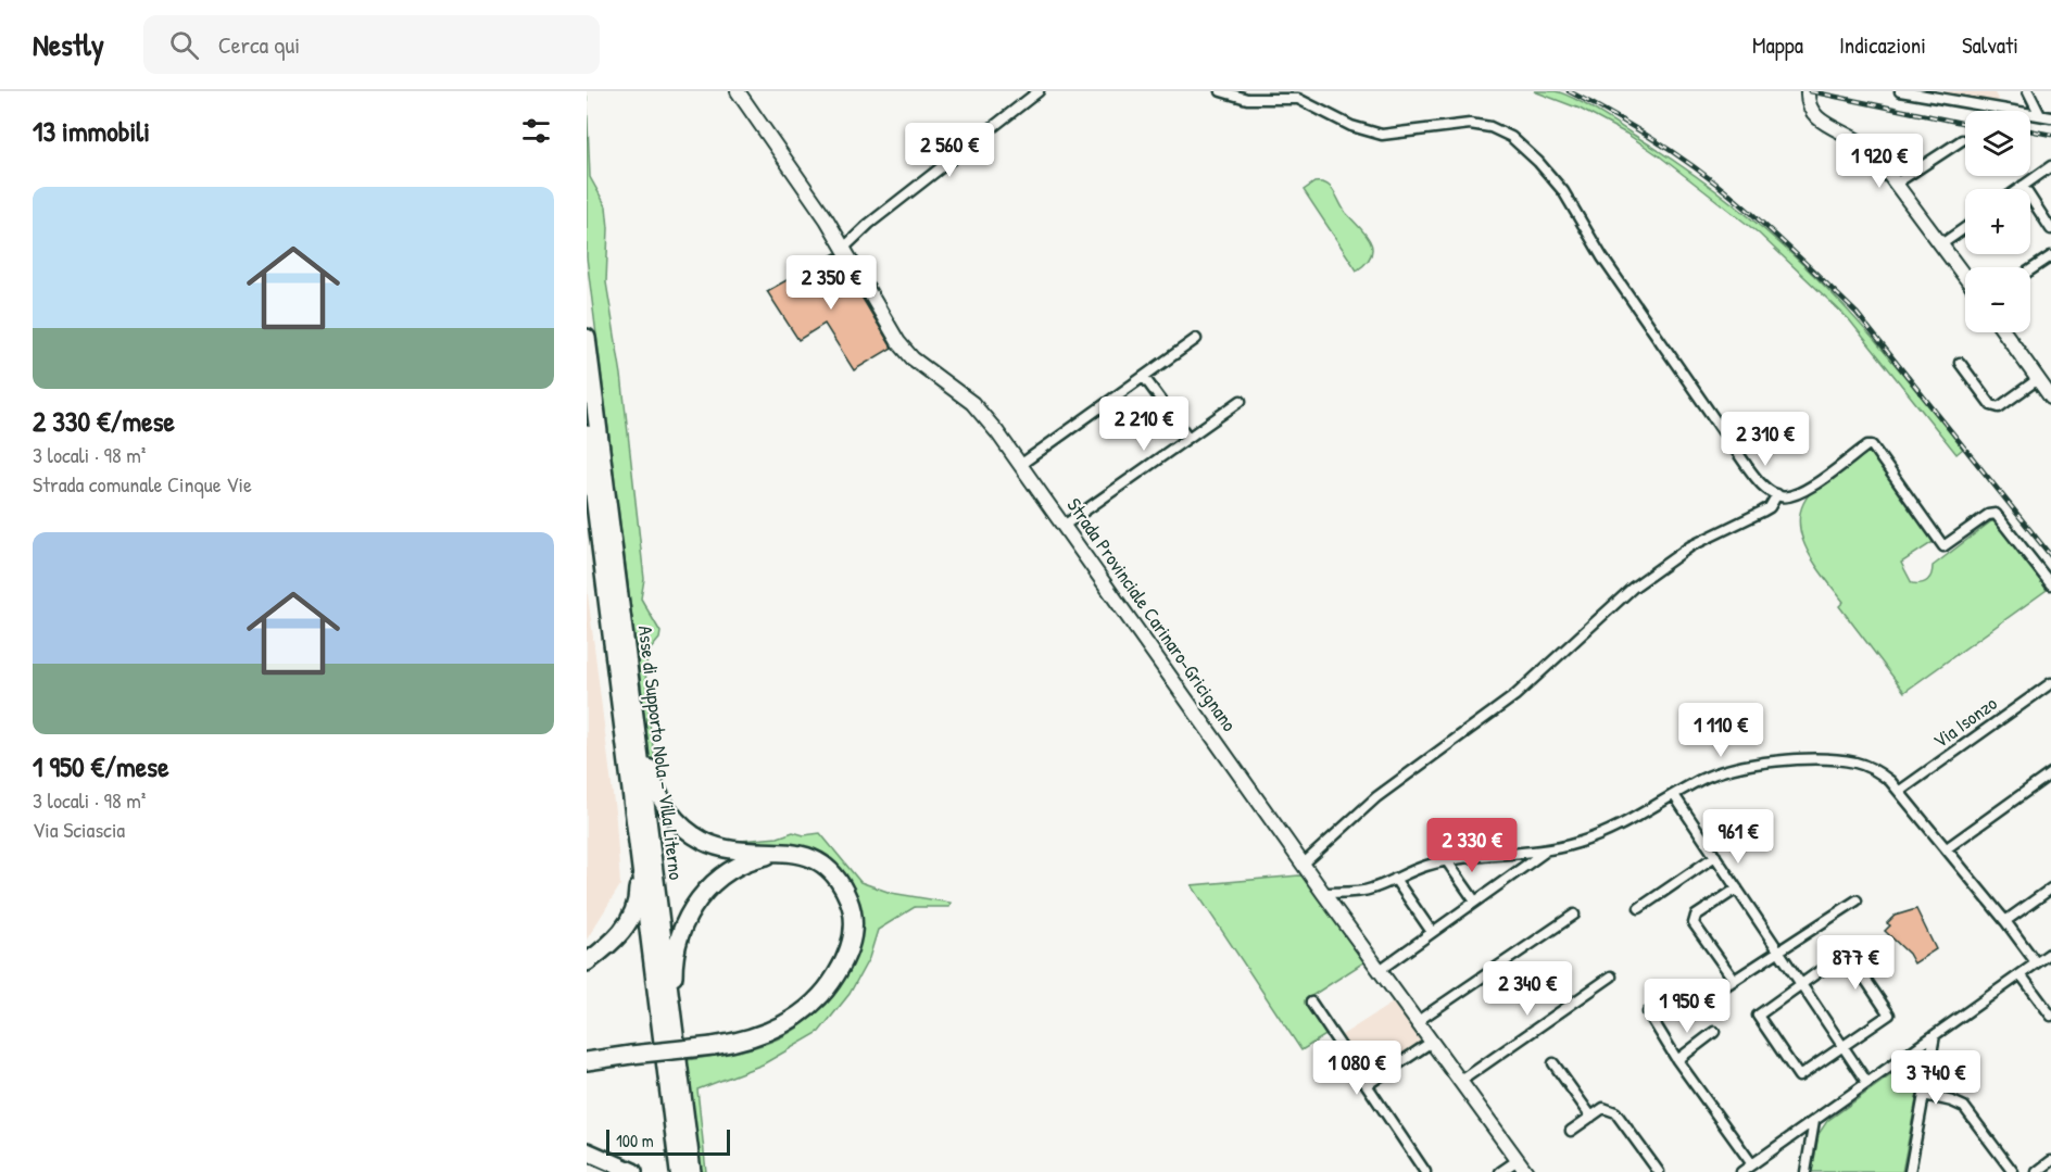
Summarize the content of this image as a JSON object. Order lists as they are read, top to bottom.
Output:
{
  "streets": {
    "highway": ["Asse di Supporto Nola - Villa Literno"],
    "street": ["Strada Provinciale Carinaro-Gricignano", "Via Isonzo"]
  },
  "scale_bar": "100 m",
  "page": {
    "header": "Nestly",
    "search": "Cerca qui",
    "nav": ["Mappa", "Indicazioni", "Salvati"],
    "heading": "13 immobili",
    "map_buttons": ["+", "−"],
    "price": [
      "2 560 €",
      "1 920 €",
      "2 350 €",
      "2 210 €",
      "2 310 €",
      "1 110 €",
      "961 €",
      "2 330 €",
      "877 €",
      "2 340 €",
      "1 950 €",
      "1 080 €",
      "3 740 €"
    ],
    "list": [
      {
        "name": "2 330 €/mese",
        "note": "3 locali · 98 m² · Strada comunale Cinque Vie"
      },
      {
        "name": "1 950 €/mese",
        "note": "3 locali · 98 m² · Via Sciascia"
      }
    ],
    "scale": "100 m"
  }
}
